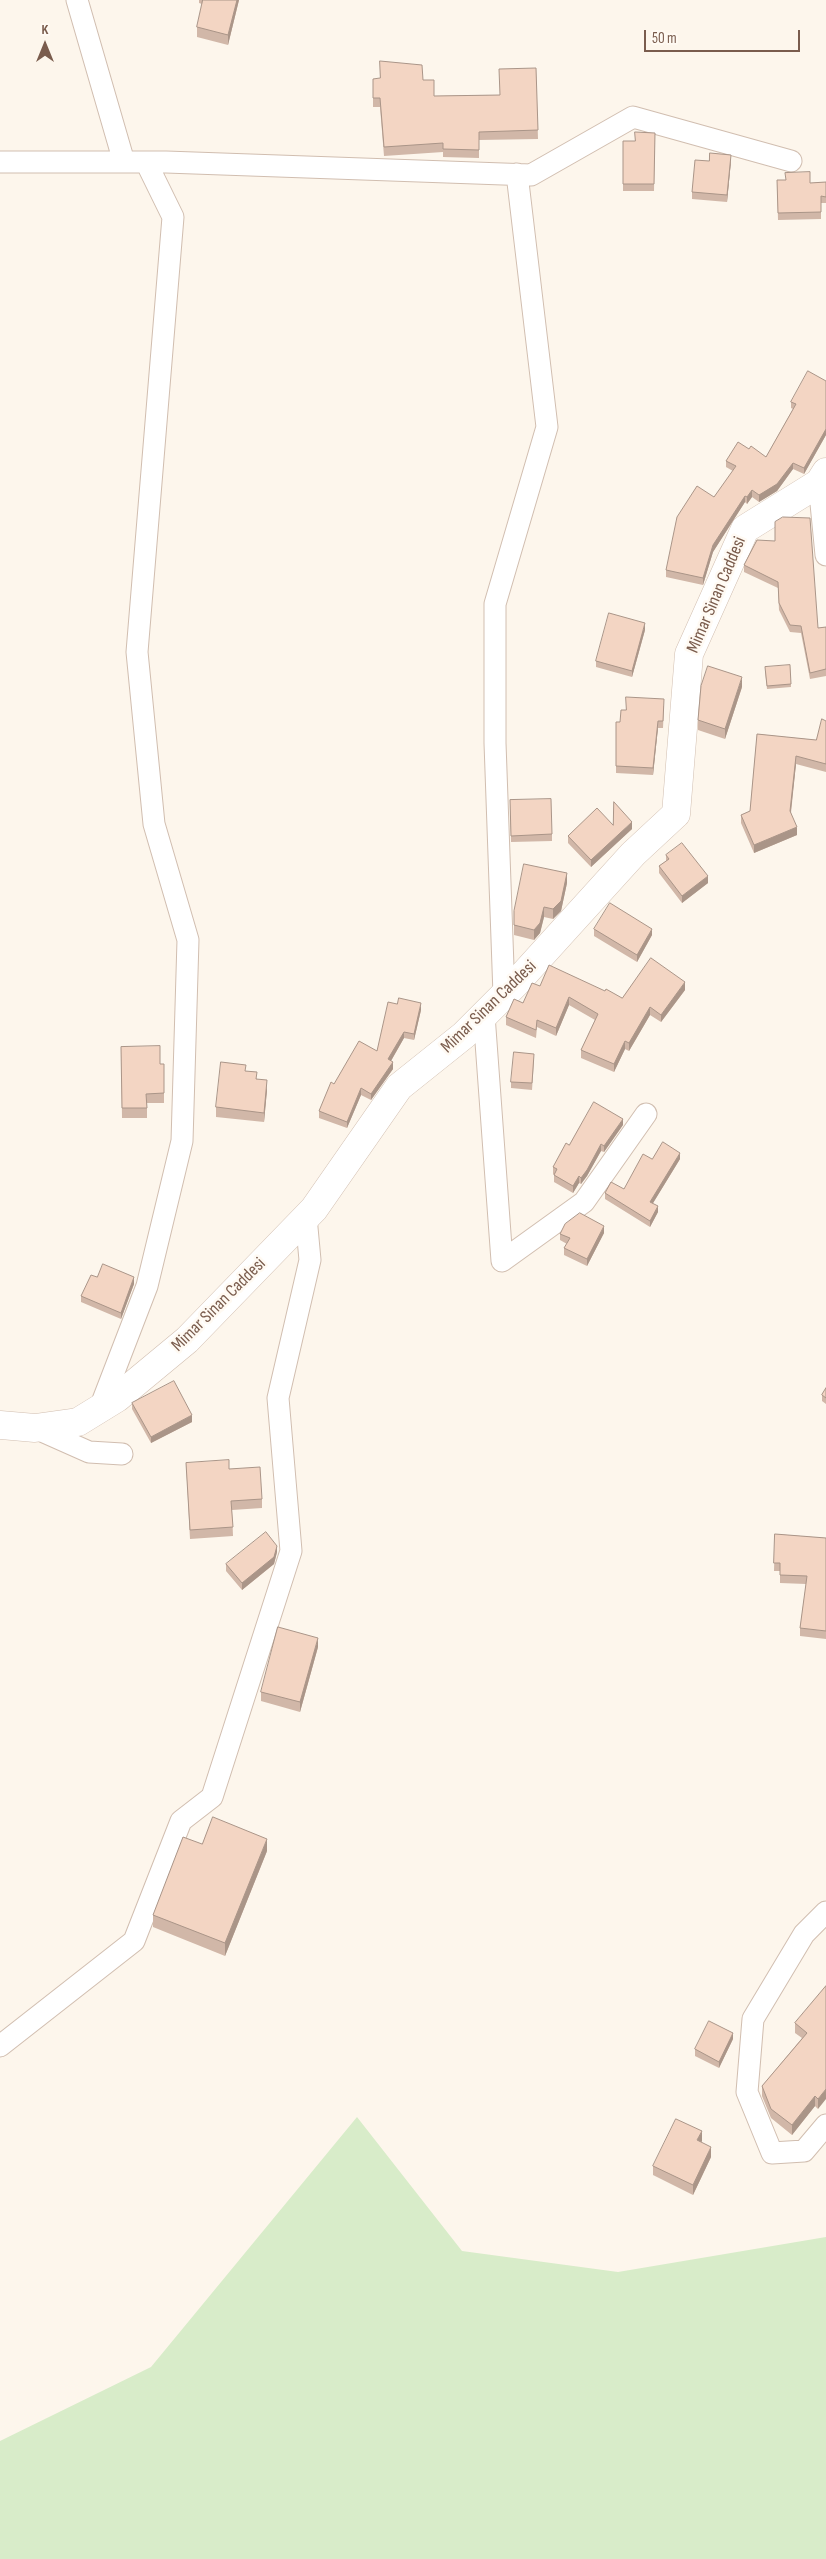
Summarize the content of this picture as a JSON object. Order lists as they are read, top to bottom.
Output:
{
  "streets": {
    "street": ["Mimar Sinan Caddesi"]
  },
  "scale_bar": "50 m",
  "north": "top"
}
